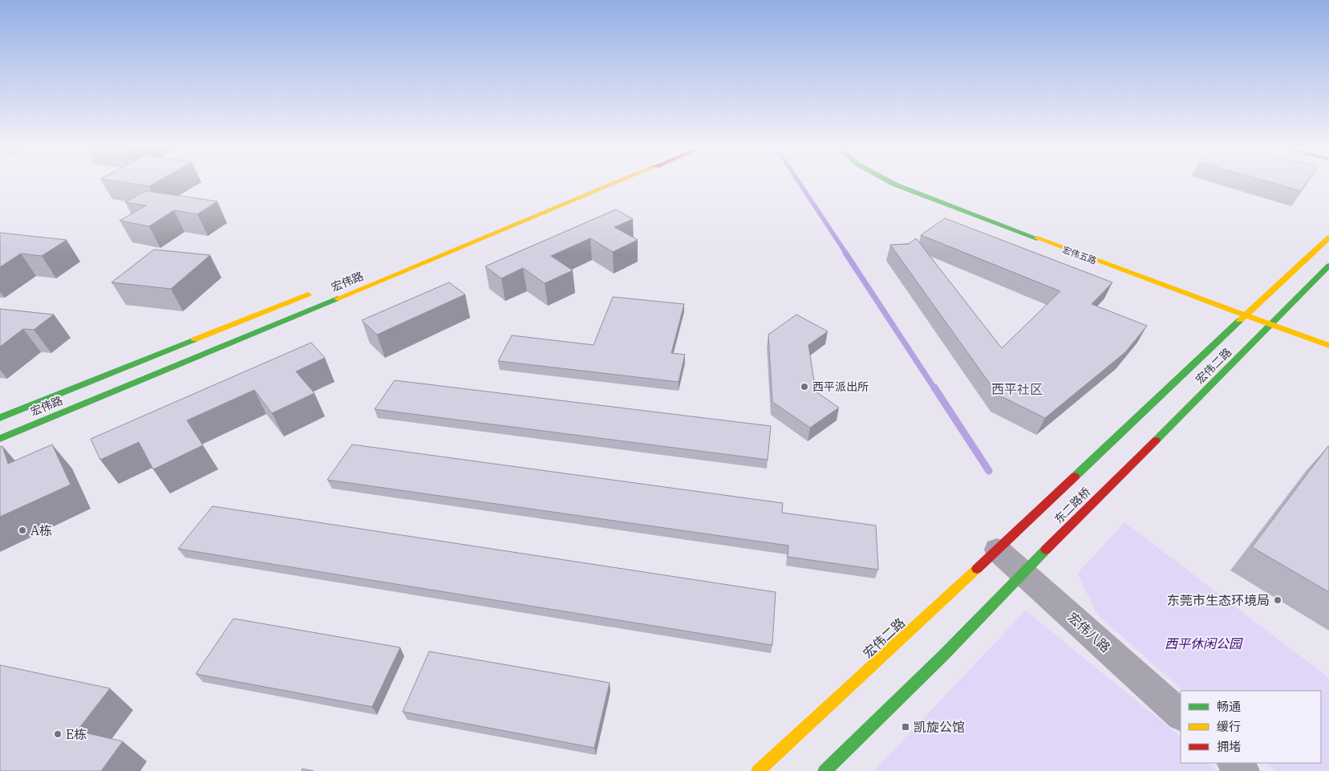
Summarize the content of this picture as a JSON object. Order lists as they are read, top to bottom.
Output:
{
  "streets": {
    "street": [
      "宏伟五路",
      "宏伟路",
      "宏伟二路",
      "东二路桥",
      "宏伟八路"
    ]
  },
  "crossings": [
    ["宏伟五路", "宏伟二路"],
    ["宏伟五路", "东二路桥"],
    ["宏伟二路", "东二路桥"],
    ["宏伟二路", "宏伟八路"],
    ["东二路桥", "宏伟八路"]
  ],
  "districts": ["西平社区"],
  "parks": ["西平休闲公园"],
  "places": {
    "other": [
      "西平派出所",
      "A栋",
      "东莞市生态环境局",
      "E栋"
    ],
    "transit": ["凯旋公馆"]
  },
  "legend": ["畅通", "缓行", "拥堵"]
}
